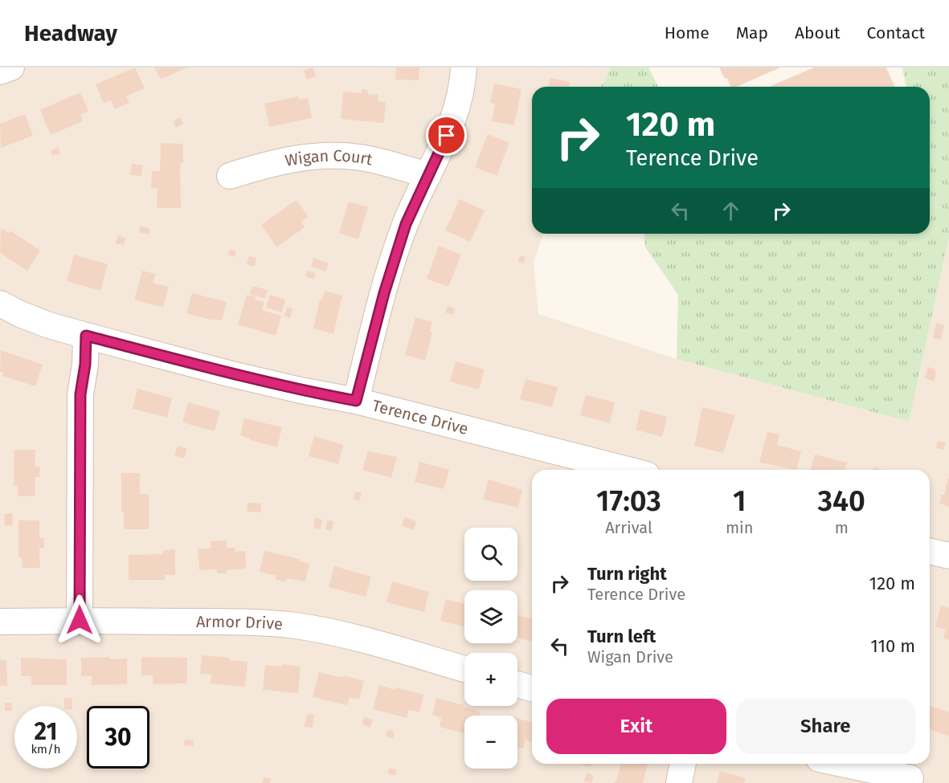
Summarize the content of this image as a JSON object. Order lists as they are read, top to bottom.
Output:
{
  "streets": {
    "street": ["Wigan Court", "Terence Drive", "Armor Drive"]
  },
  "page": {
    "header": "Headway",
    "nav": [
      "Home",
      "Map",
      "About",
      "Contact"
    ],
    "turn": ["120 m", "Terence Drive"],
    "eta": [
      "17:03",
      "Arrival",
      "1",
      "min",
      "340",
      "m"
    ],
    "map_buttons": ["+", "−"],
    "list": [
      {
        "name": "Turn right",
        "note": "Terence Drive",
        "value": "120 m"
      },
      {
        "name": "Turn left",
        "note": "Wigan Drive",
        "value": "110 m"
      }
    ],
    "buttons": ["Exit", "Share"],
    "speed": "21 km/h",
    "limit": "30"
  }
}
